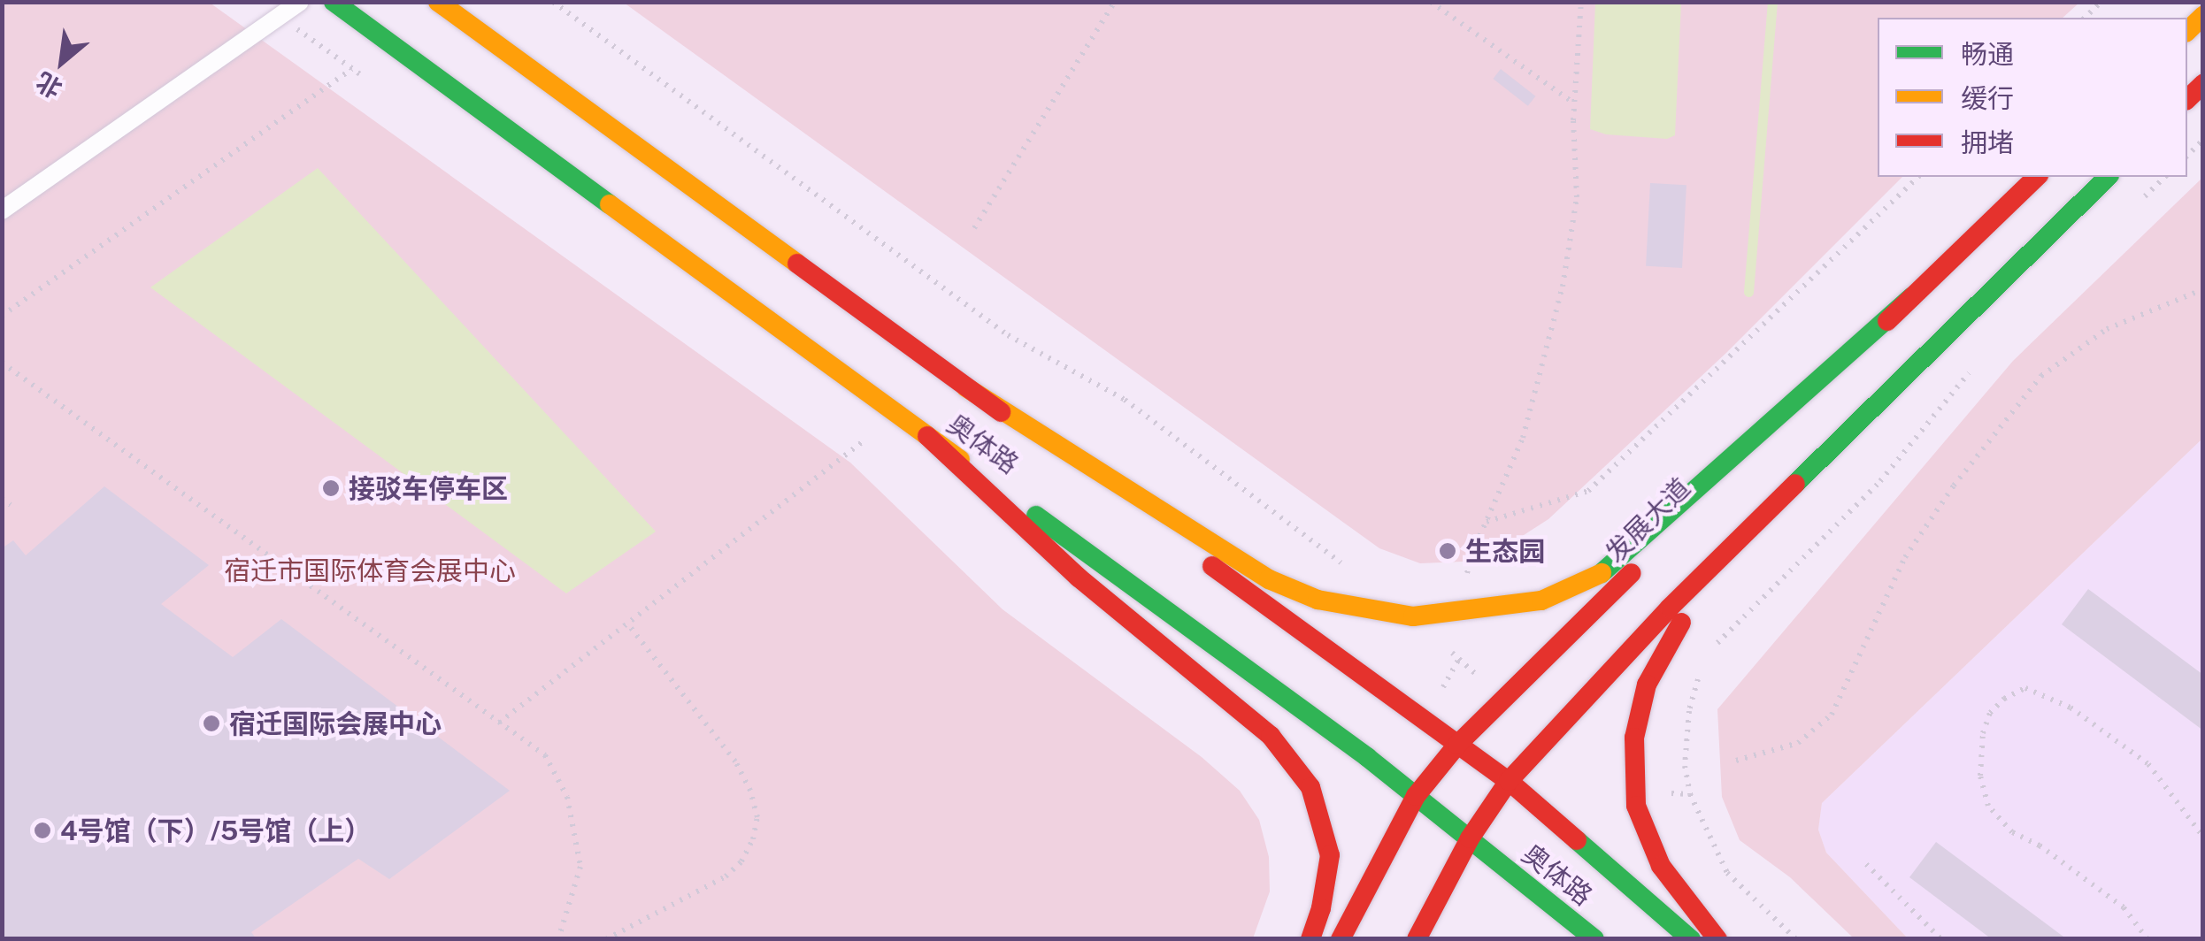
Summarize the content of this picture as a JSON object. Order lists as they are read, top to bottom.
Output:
{
  "streets": {
    "main road": ["奥体路", "发展大道"]
  },
  "crossings": [
    ["奥体路", "发展大道"]
  ],
  "parks": ["宿迁市国际体育会展中心"],
  "places": [
    "接驳车停车区",
    "生态园",
    "宿迁国际会展中心",
    "4号馆（下）/5号馆（上）"
  ],
  "legend": ["畅通", "缓行", "拥堵"],
  "north": "bottom left"
}
